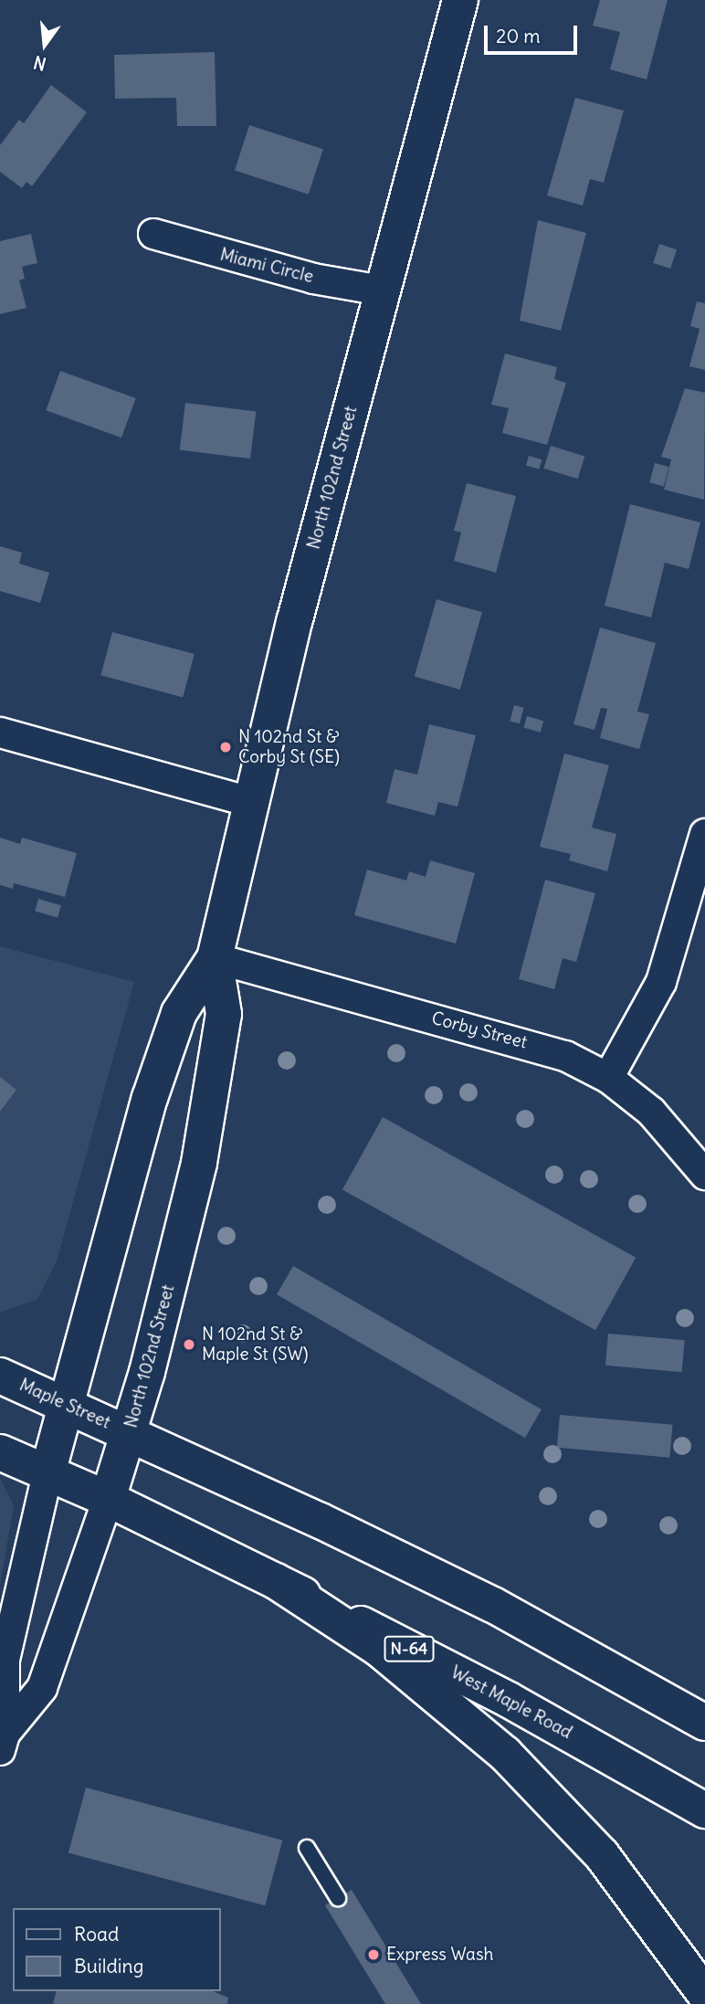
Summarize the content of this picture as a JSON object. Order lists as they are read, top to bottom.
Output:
{
  "streets": {
    "main road": [
      "North 102nd Street",
      "Maple Street",
      "N-64",
      "West Maple Road"
    ],
    "street": ["Miami Circle", "Corby Street"]
  },
  "crossings": [
    ["Miami Circle", "North 102nd Street"],
    ["North 102nd Street", "Corby Street"],
    ["North 102nd Street", "Maple Street"],
    ["North 102nd Street", "N-64"],
    ["North 102nd Street", "West Maple Road"],
    ["N-64", "West Maple Road"]
  ],
  "places": ["N 102nd St & Corby St (SE)", "N 102nd St & Maple St (SW)", "Express Wash"],
  "legend": ["Road", "Building"],
  "scale_bar": "20 m",
  "north": "bottom"
}
